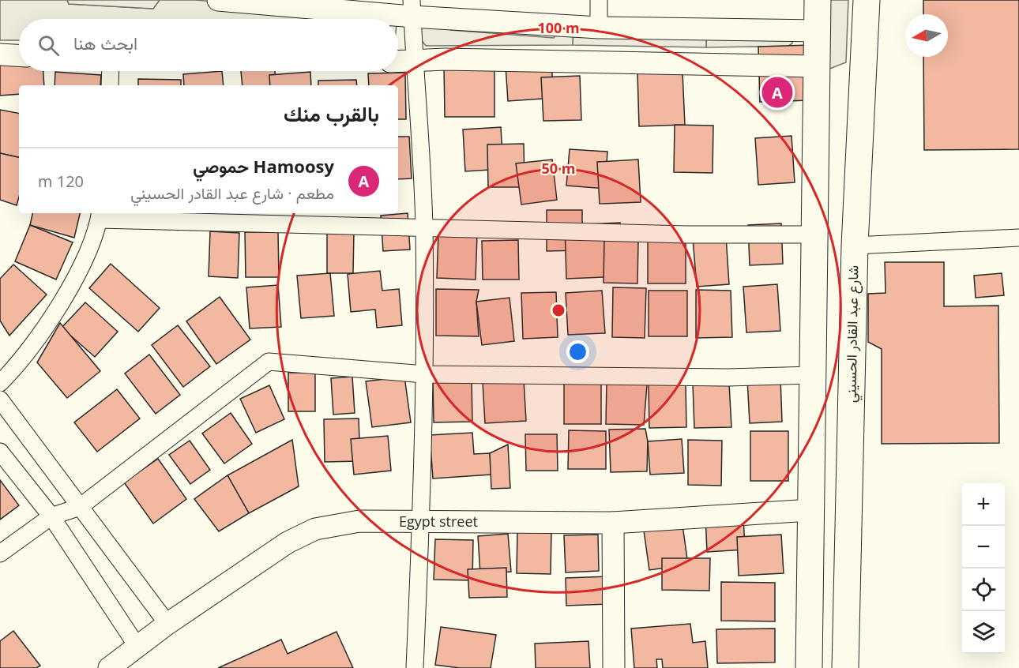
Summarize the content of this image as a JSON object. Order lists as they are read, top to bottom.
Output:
{
  "streets": {
    "main road": ["شارع عبد القادر الحسيني"],
    "street": ["Egypt street"]
  },
  "north": "left",
  "page": {
    "search": "ابحث هنا",
    "pins": "A",
    "heading": "بالقرب منك",
    "list": [
      {
        "mark": "A",
        "name": "Hamoosy حموصي",
        "note": "مطعم · شارع عبد القادر الحسيني",
        "value": "120 m"
      }
    ],
    "map_buttons": ["+", "−"]
  },
  "rings": ["100 m", "50 m"]
}
